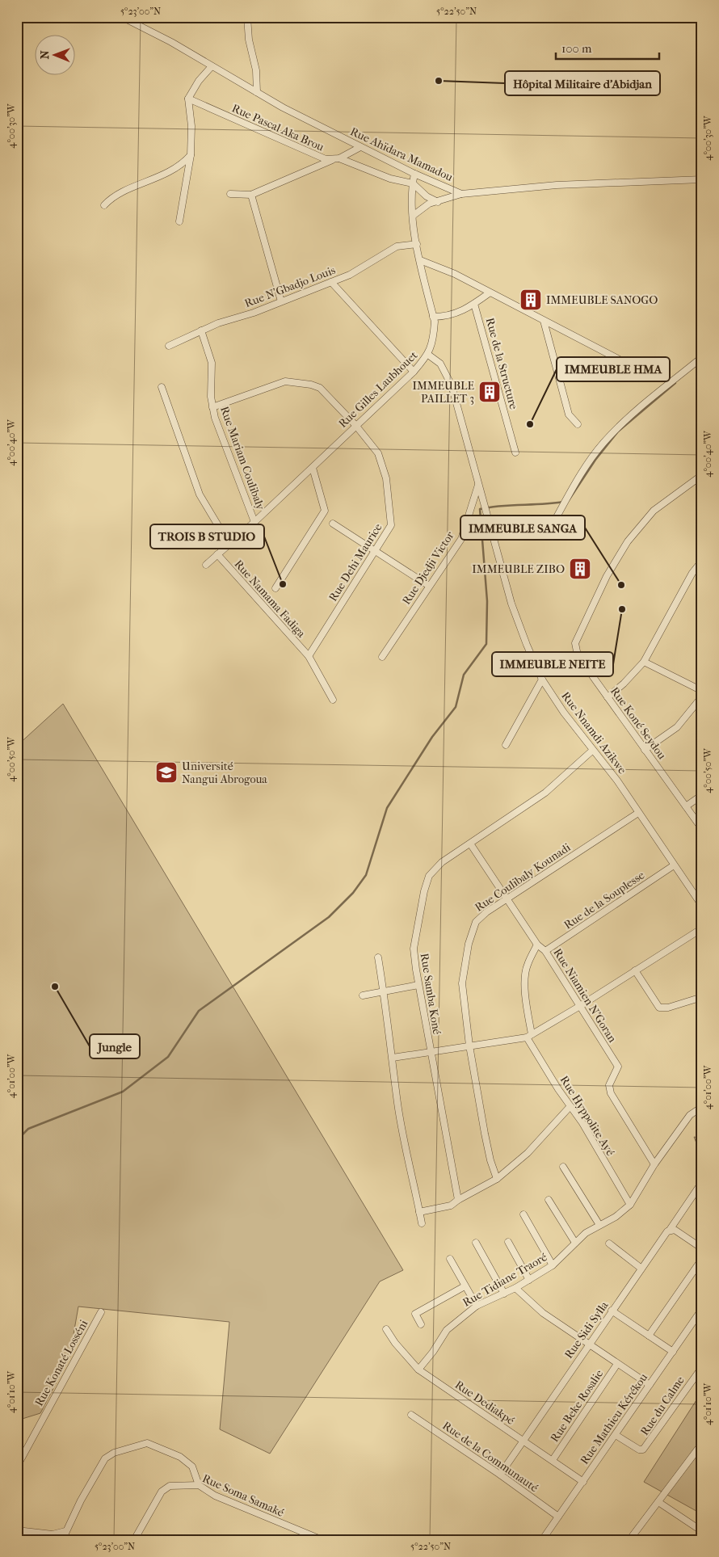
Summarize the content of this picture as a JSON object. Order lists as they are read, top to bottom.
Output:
{
  "streets": {
    "street": [
      "Rue Pascal Aka Brou",
      "Rue Ahïdara Mamadou",
      "Rue N'Gbadjo Louis",
      "Rue de la Structure",
      "Rue Gilles Laubhouet",
      "Rue Mariam Coulibaly",
      "Rue Dehi Maurice",
      "Rue Djedji Victor",
      "Rue Namama Fadiga",
      "Rue Koné Seydou",
      "Rue Nnamdi Azikwe",
      "Rue Coulibaly Kounadi",
      "Rue de la Souplesse",
      "Rue Samba Koné",
      "Rue Niamien N'Goran",
      "Rue Hyppolite Ayé",
      "Rue Tidiane Traoré",
      "Rue Sidi Sylla",
      "Rue Konaté Losséni",
      "Rue Dediakpé",
      "Rue Beke Rosalie",
      "Rue du Calme",
      "Rue Mathieu Kérékou",
      "Rue de la Communauté",
      "Rue Soma Samaké"
    ]
  },
  "crossings": [
    ["Rue Pascal Aka Brou", "Rue Gilles Laubhouet"],
    ["Rue Ahïdara Mamadou", "Rue Gilles Laubhouet"],
    ["Rue N'Gbadjo Louis", "Rue Gilles Laubhouet"],
    ["Rue N'Gbadjo Louis", "Rue Mariam Coulibaly"],
    ["Rue Gilles Laubhouet", "Rue Mariam Coulibaly"],
    ["Rue Gilles Laubhouet", "Rue Dehi Maurice"],
    ["Rue Gilles Laubhouet", "Rue Namama Fadiga"],
    ["Rue Gilles Laubhouet", "Rue Nnamdi Azikwe"],
    ["Rue Mariam Coulibaly", "Rue Dehi Maurice"],
    ["Rue Dehi Maurice", "Rue Namama Fadiga"],
    ["Rue Djedji Victor", "Rue Nnamdi Azikwe"],
    ["Rue Nnamdi Azikwe", "Rue Coulibaly Kounadi"],
    ["Rue Nnamdi Azikwe", "Rue de la Souplesse"],
    ["Rue Nnamdi Azikwe", "Rue Samba Koné"],
    ["Rue Coulibaly Kounadi", "Rue Niamien N'Goran"],
    ["Rue de la Souplesse", "Rue Niamien N'Goran"],
    ["Rue Samba Koné", "Rue Niamien N'Goran"],
    ["Rue Niamien N'Goran", "Rue Tidiane Traoré"],
    ["Rue Hyppolite Ayé", "Rue Tidiane Traoré"],
    ["Rue Tidiane Traoré", "Rue Dediakpé"],
    ["Rue Sidi Sylla", "Rue Dediakpé"],
    ["Rue Sidi Sylla", "Rue de la Communauté"],
    ["Rue Dediakpé", "Rue Beke Rosalie"],
    ["Rue Dediakpé", "Rue Mathieu Kérékou"],
    ["Rue du Calme", "Rue Mathieu Kérékou"],
    ["Rue Mathieu Kérékou", "Rue de la Communauté"]
  ],
  "places": {
    "other": [
      "Hôpital Militaire d'Abidjan",
      "IMMEUBLE HMA",
      "TROIS B STUDIO",
      "IMMEUBLE SANGA",
      "IMMEUBLE NEITE",
      "Jungle"
    ],
    "building": ["IMMEUBLE SANOGO", "IMMEUBLE PAILLET 3", "IMMEUBLE ZIBO"],
    "school or university": ["Université Nangui Abrogoua"]
  },
  "scale_bar": "100 m",
  "north": "left",
  "coordinates": [
    "5°23'00\"N",
    "5°22'50\"N",
    "4°00'30\"W",
    "4°00'40\"W",
    "4°00'50\"W",
    "4°01'00\"W",
    "4°01'10\"W"
  ]
}
